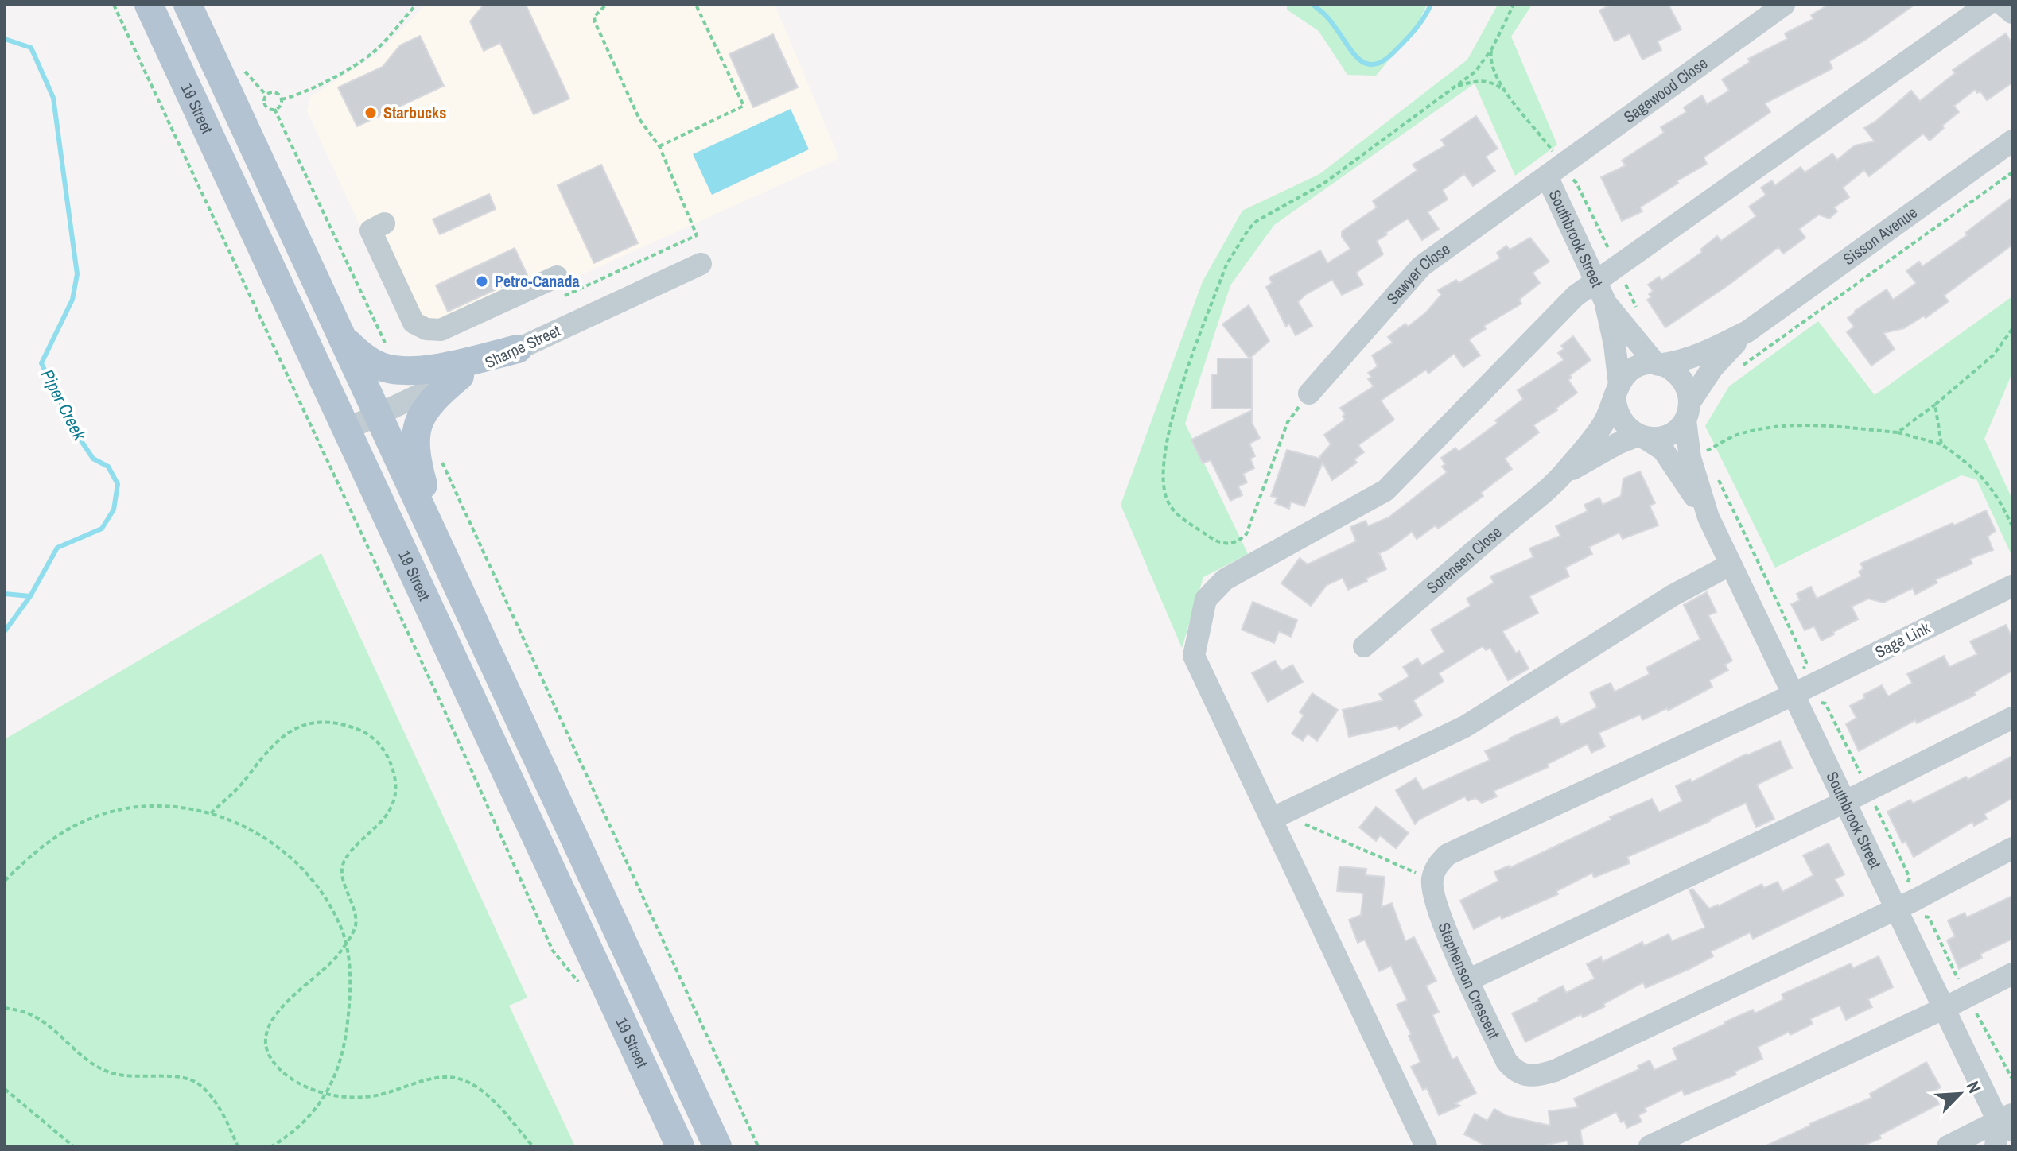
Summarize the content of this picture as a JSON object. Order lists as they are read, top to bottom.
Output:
{
  "streets": {
    "main road": ["19 Street"],
    "street": [
      "Sagewood Close",
      "Sisson Avenue",
      "Southbrook Street",
      "Sawyer Close",
      "Sharpe Street",
      "Sorensen Close",
      "Sage Link",
      "Stephenson Crescent"
    ]
  },
  "crossings": [
    ["Sagewood Close", "Southbrook Street"],
    ["Sagewood Close", "Sawyer Close"],
    ["19 Street", "Sharpe Street"],
    ["Sisson Avenue", "Southbrook Street"],
    ["Sisson Avenue", "Sorensen Close"],
    ["Southbrook Street", "Sawyer Close"],
    ["Southbrook Street", "Sorensen Close"],
    ["Southbrook Street", "Sage Link"],
    ["Southbrook Street", "Stephenson Crescent"]
  ],
  "water": ["Piper Creek"],
  "places": ["Starbucks", "Petro-Canada"],
  "north": "top right"
}
